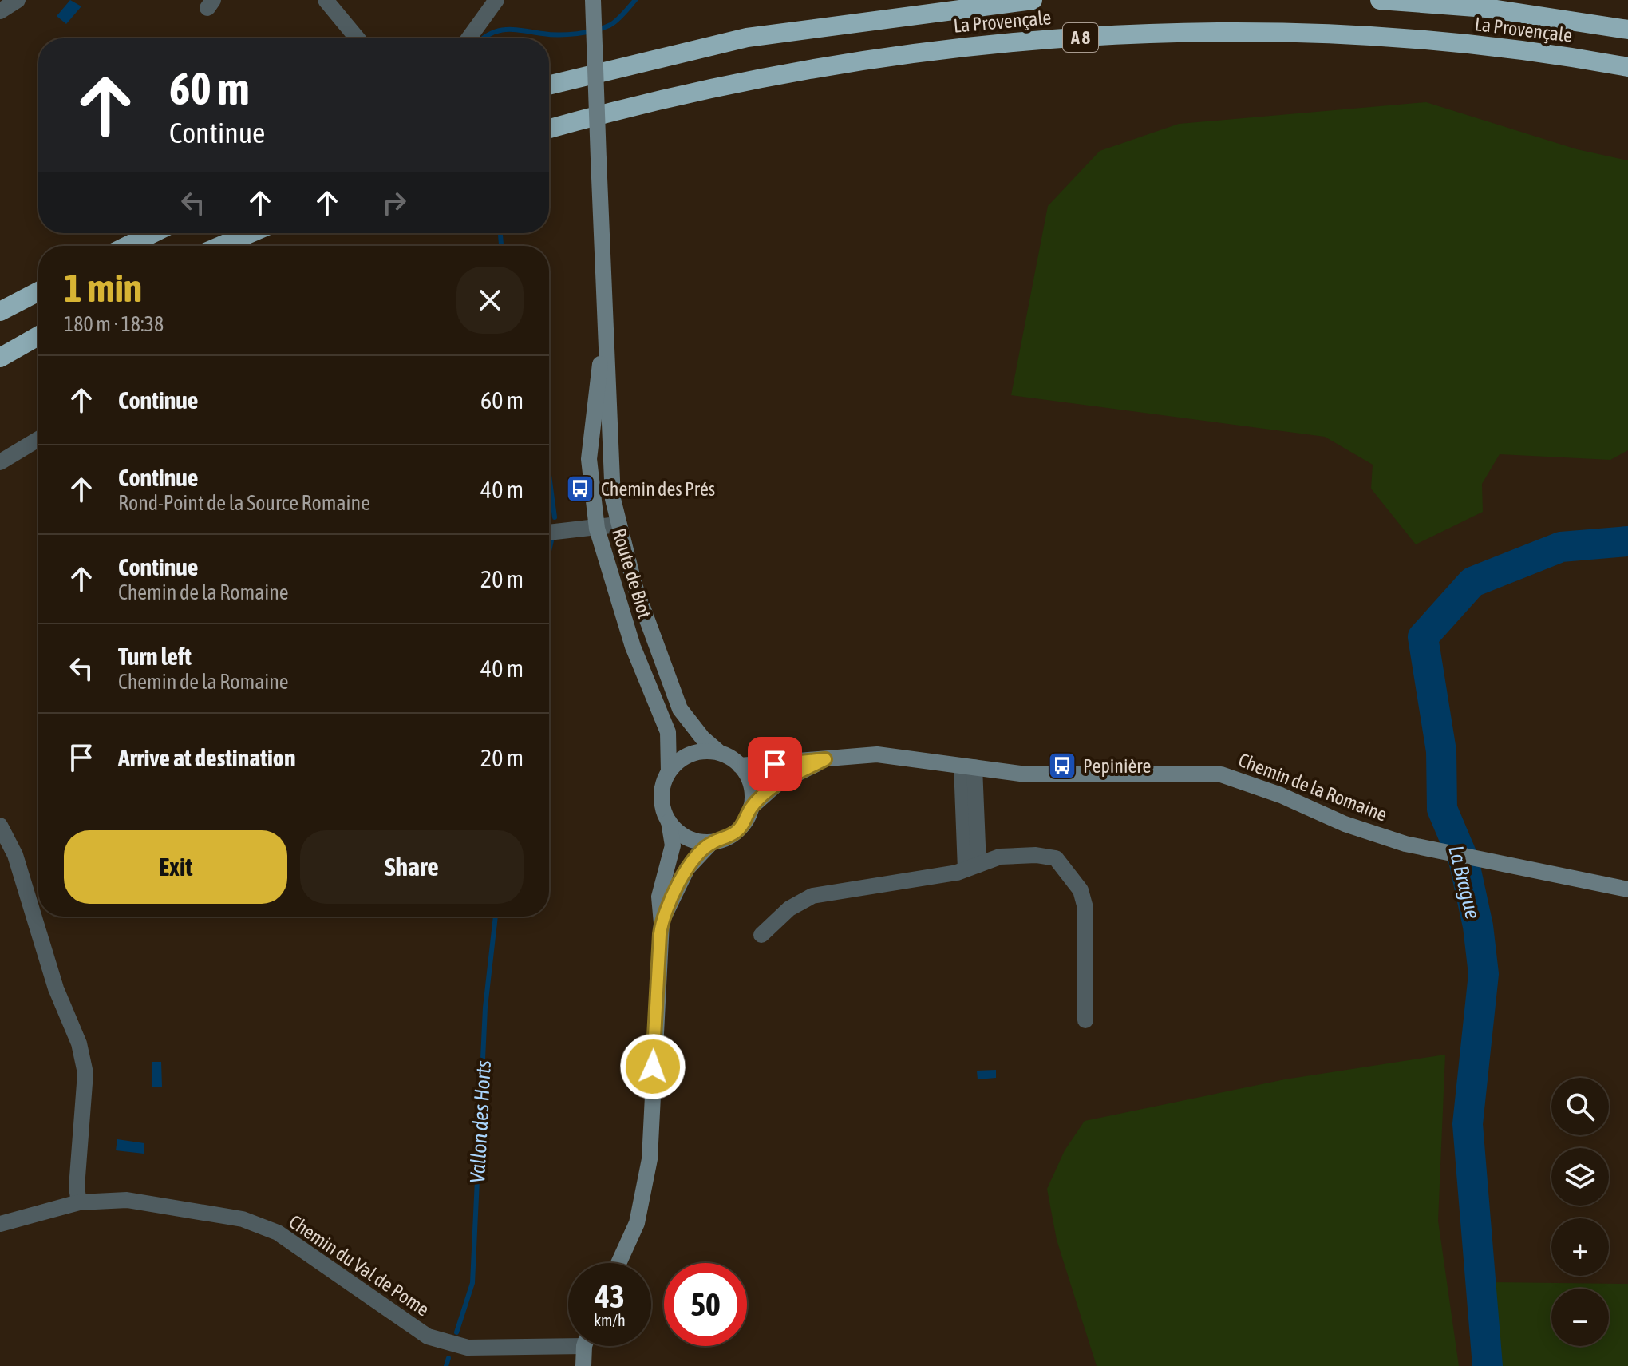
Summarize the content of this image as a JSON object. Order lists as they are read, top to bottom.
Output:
{
  "streets": {
    "highway": ["La Provençale", "A 8"],
    "main road": ["Route de Biot", "Chemin de la Romaine"],
    "street": ["Chemin du Val de Pome"]
  },
  "crossings": [
    ["Route de Biot", "Chemin de la Romaine"]
  ],
  "water": ["La Brague", "Vallon des Horts"],
  "places": {
    "bus stop": ["Chemin des Prés", "Pepinière"]
  },
  "page": {
    "turn": ["60 m", "Continue"],
    "heading": ["1 min", "180 m · 18:38"],
    "list": [
      {
        "name": "Continue",
        "value": "60 m"
      },
      {
        "name": "Continue",
        "note": "Rond-Point de la Source Romaine",
        "value": "40 m"
      },
      {
        "name": "Continue",
        "note": "Chemin de la Romaine",
        "value": "20 m"
      },
      {
        "name": "Turn left",
        "note": "Chemin de la Romaine",
        "value": "40 m"
      },
      {
        "name": "Arrive at destination",
        "value": "20 m"
      }
    ],
    "buttons": ["Exit", "Share"],
    "map_buttons": ["+", "−"],
    "speed": "43 km/h",
    "limit": "50"
  }
}
